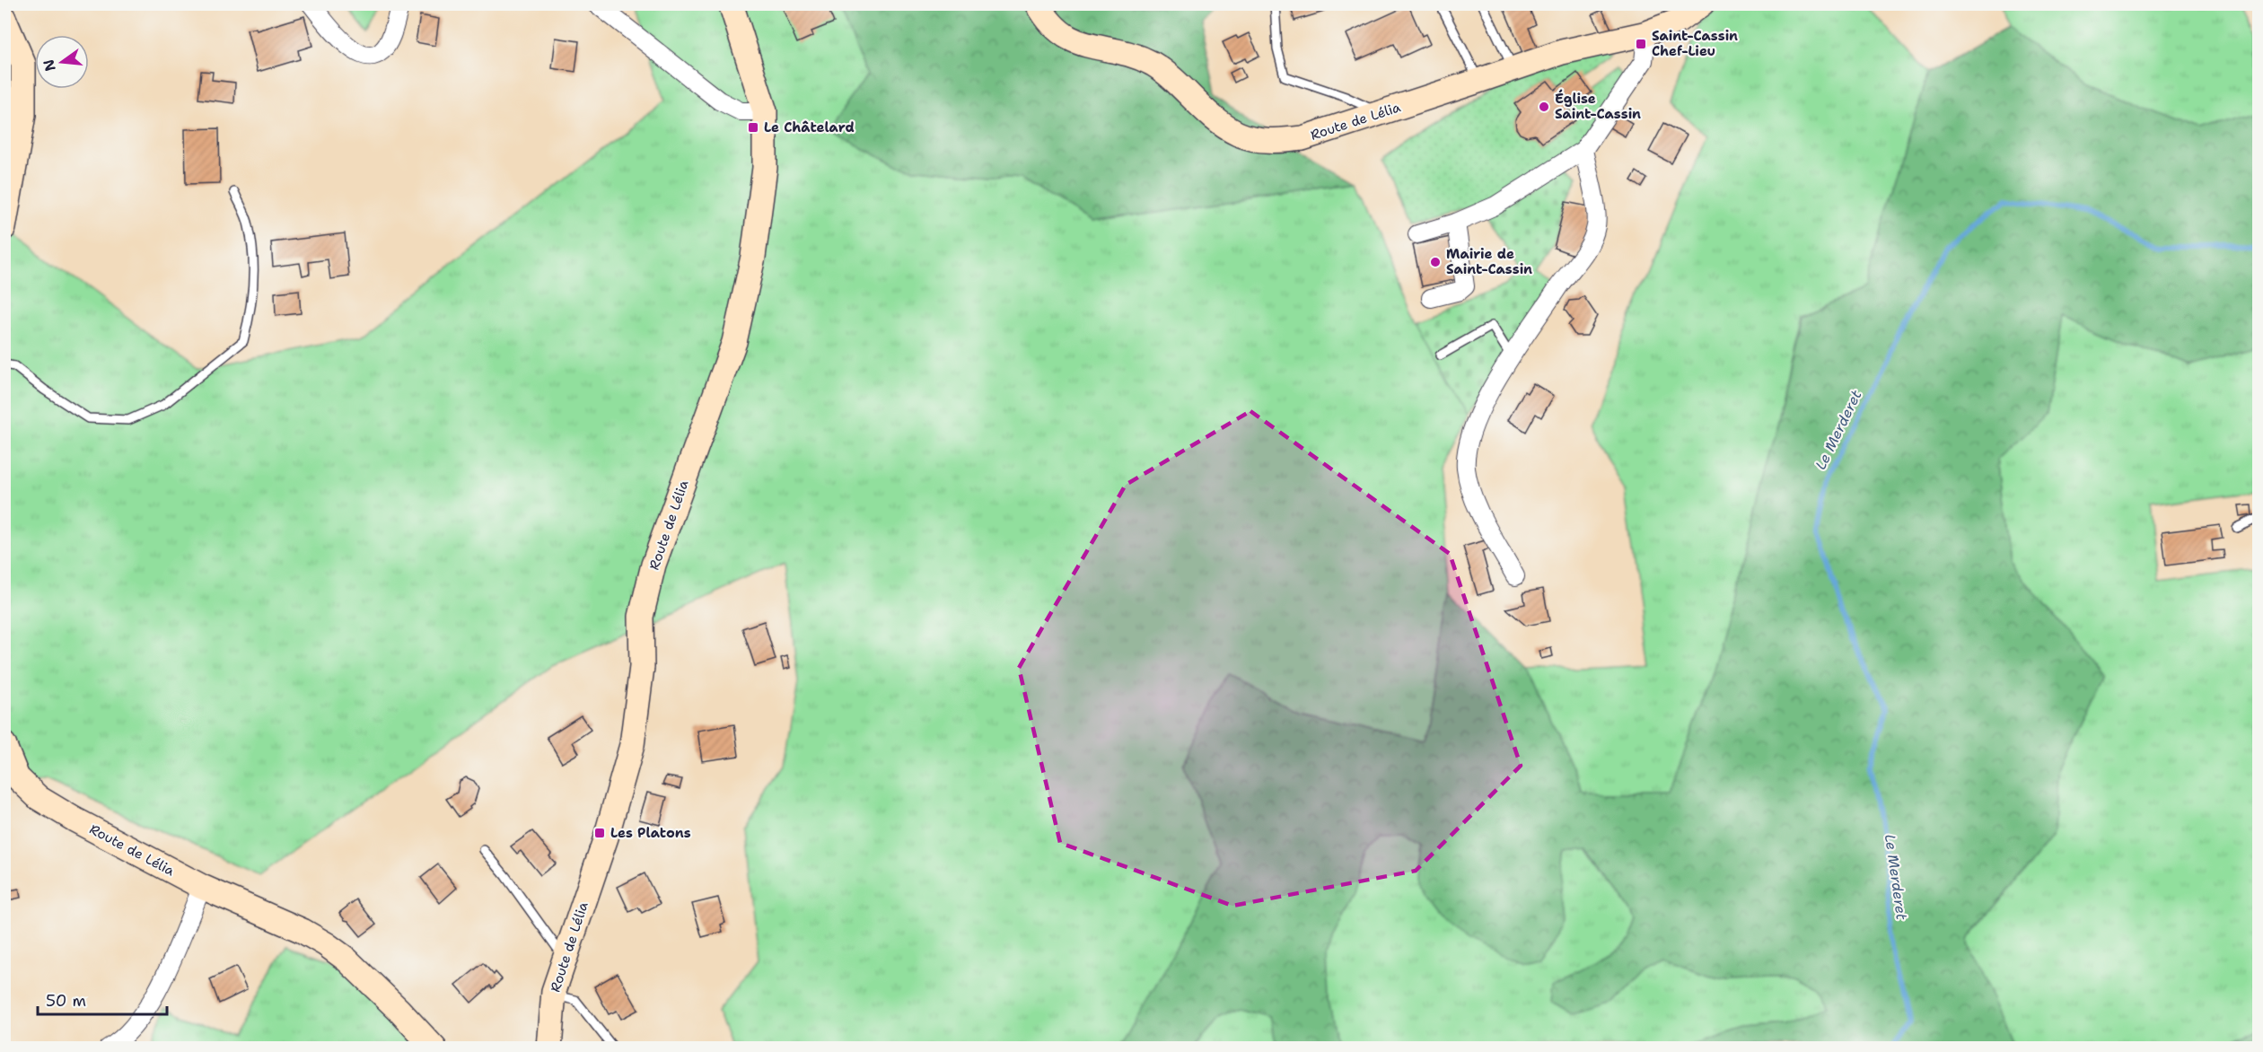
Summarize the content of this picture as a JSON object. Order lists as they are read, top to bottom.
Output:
{
  "streets": {
    "street": ["Route de Lélia"]
  },
  "water": ["Le Merderet"],
  "places": {
    "transit": ["Saint-Cassin Chef-Lieu", "Le Châtelard", "Les Platons"],
    "other": ["Église Saint-Cassin", "Mairie de Saint-Cassin"]
  },
  "scale_bar": "50 m",
  "north": "left"
}
